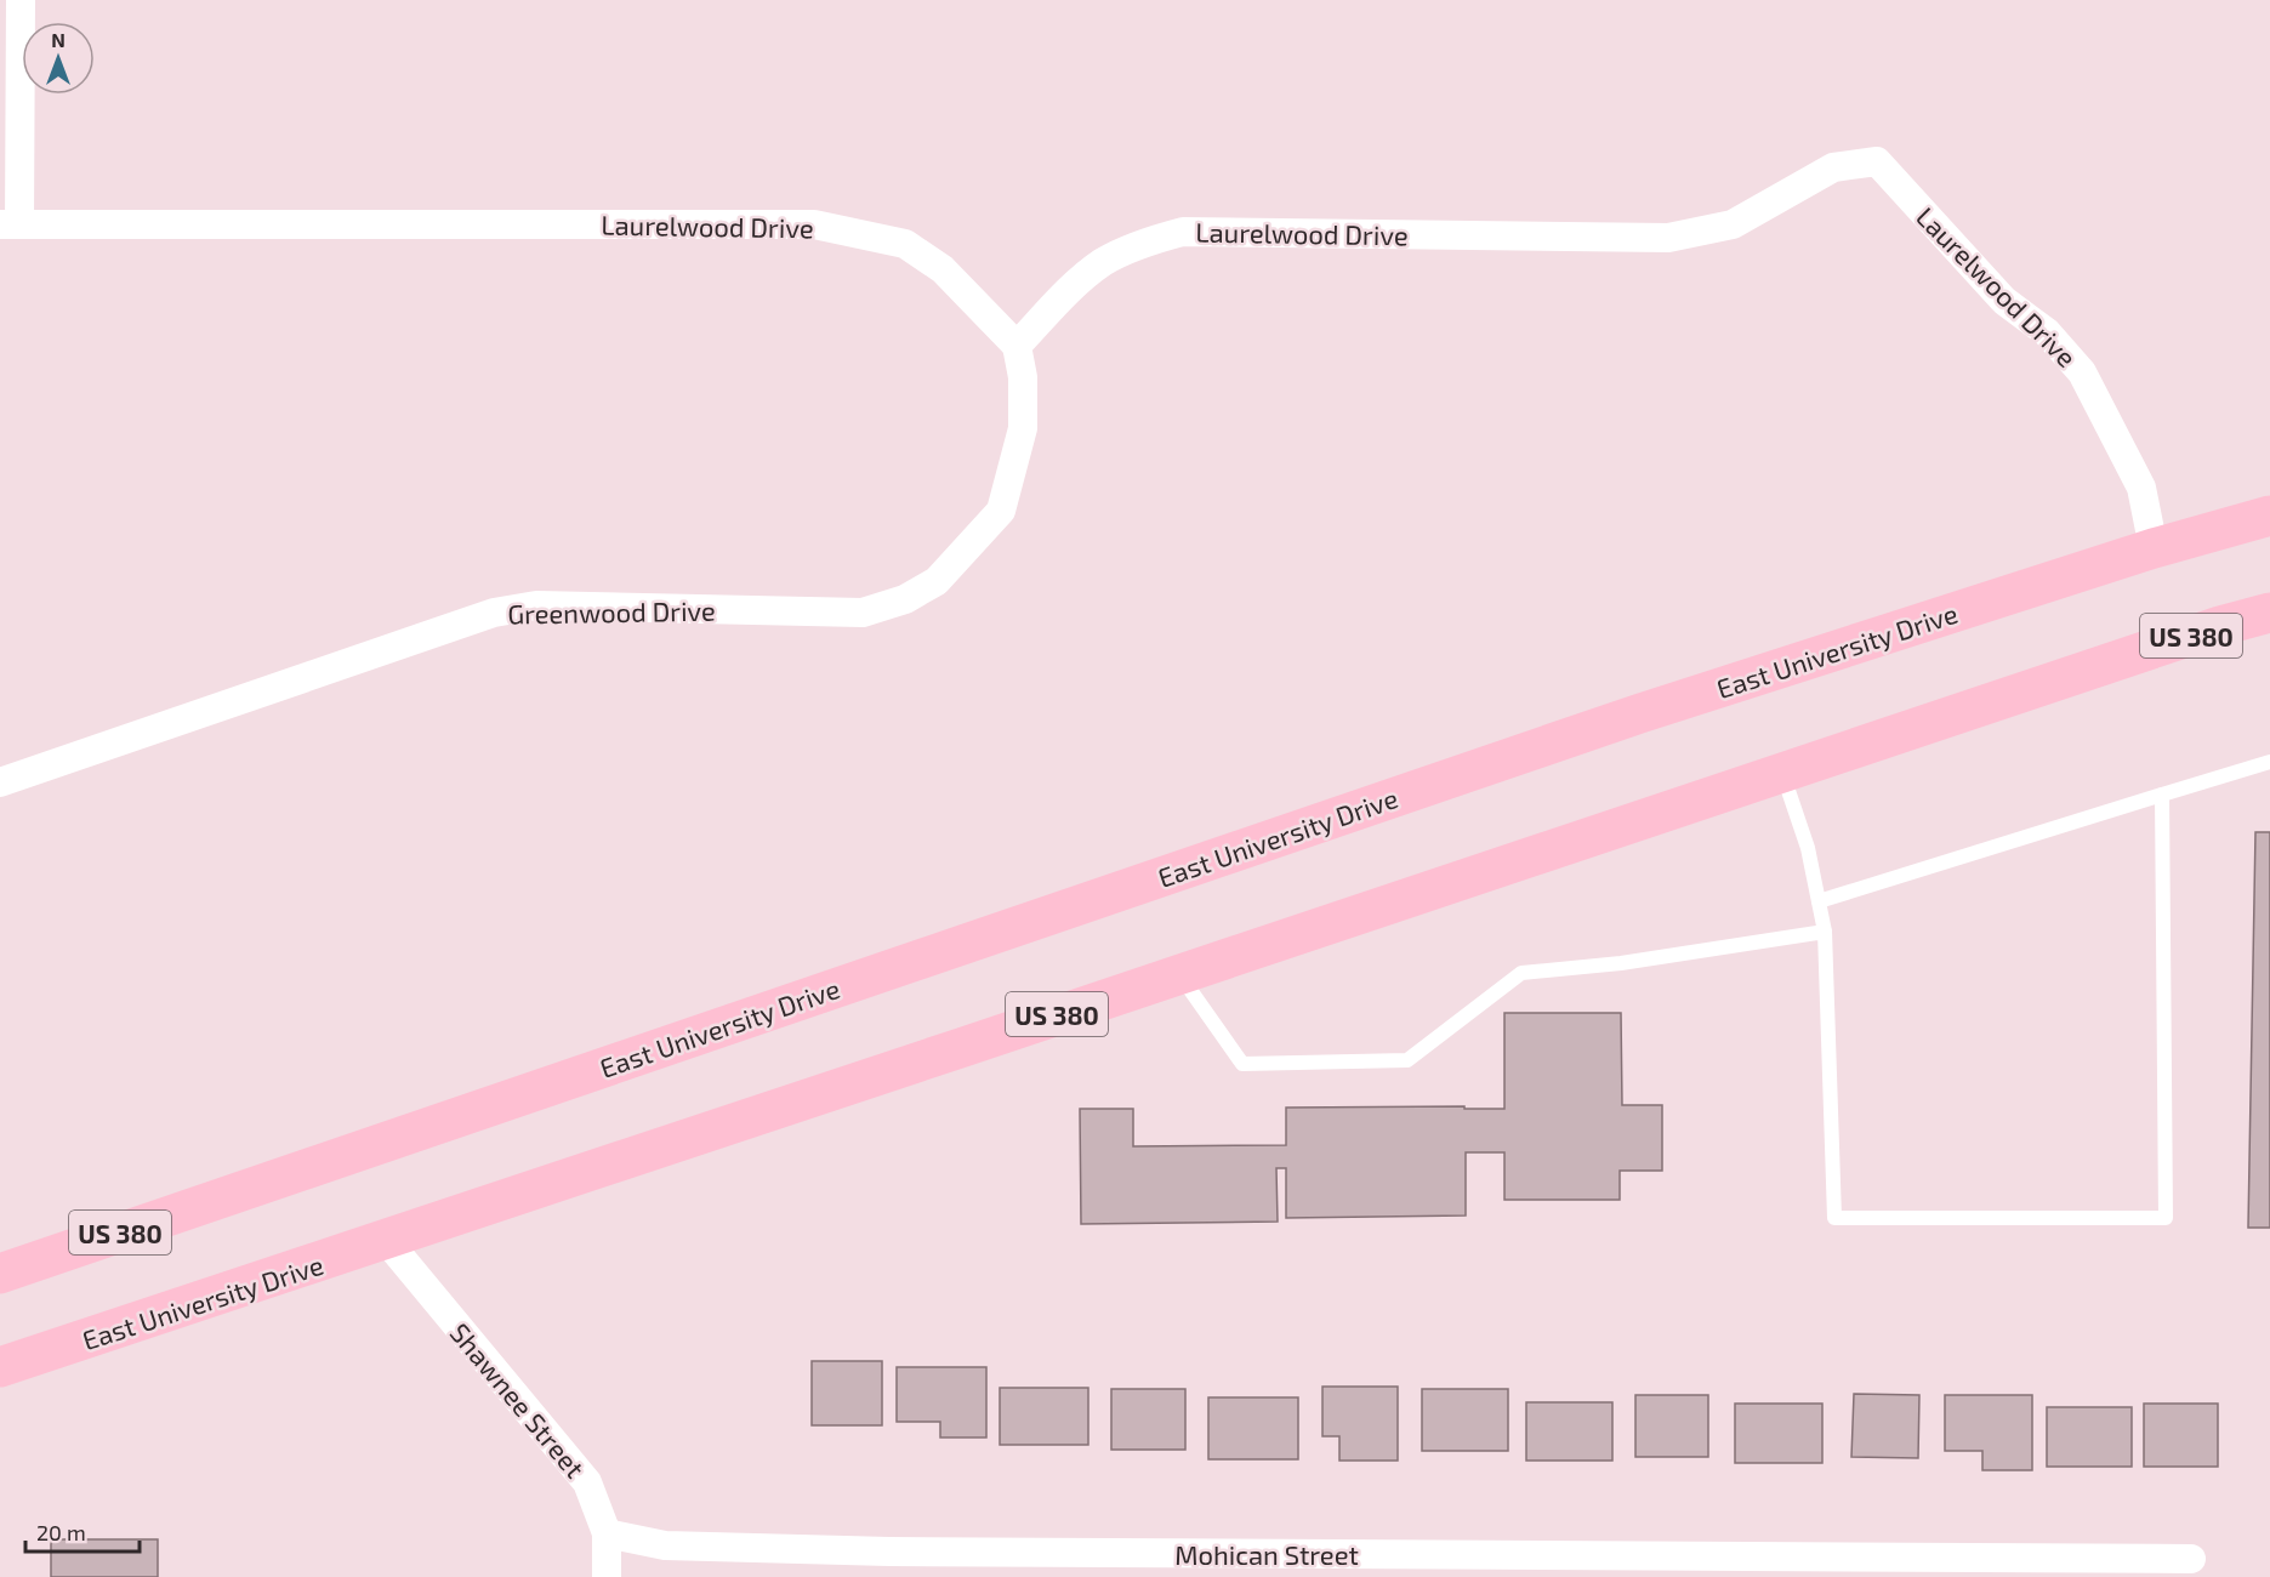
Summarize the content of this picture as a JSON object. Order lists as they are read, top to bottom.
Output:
{
  "streets": {
    "main road": ["US 380", "East University Drive"],
    "street": [
      "Laurelwood Drive",
      "Greenwood Drive",
      "Shawnee Street",
      "Mohican Street"
    ]
  },
  "crossings": [
    ["Laurelwood Drive", "Greenwood Drive"],
    ["Laurelwood Drive", "East University Drive"],
    ["East University Drive", "Shawnee Street"],
    ["Shawnee Street", "Mohican Street"]
  ],
  "scale_bar": "20 m",
  "north": "top"
}
